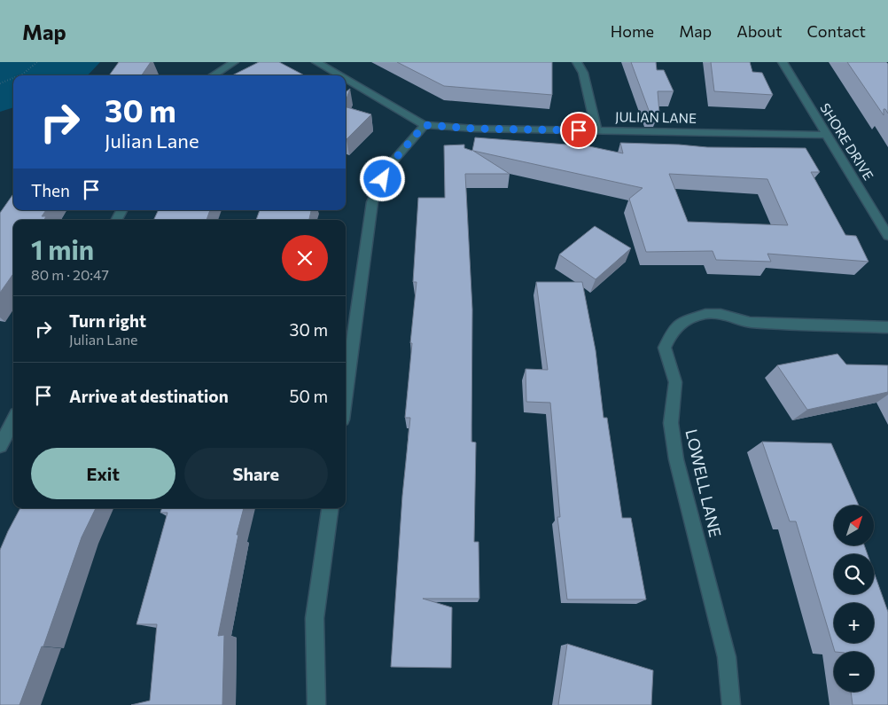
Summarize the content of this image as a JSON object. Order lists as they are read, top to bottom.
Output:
{
  "streets": {
    "street": ["JULIAN LANE", "SHORE DRIVE", "LOWELL LANE"]
  },
  "crossings": [
    ["JULIAN LANE", "SHORE DRIVE"]
  ],
  "north": "top right",
  "page": {
    "header": "Map",
    "nav": [
      "Home",
      "Map",
      "About",
      "Contact"
    ],
    "turn": ["30 m", "Julian Lane"],
    "then": "Then",
    "heading": ["1 min", "80 m · 20:47"],
    "list": [
      {
        "name": "Turn right",
        "note": "Julian Lane",
        "value": "30 m"
      },
      {
        "name": "Arrive at destination",
        "value": "50 m"
      }
    ],
    "buttons": ["Exit", "Share"],
    "map_buttons": ["+", "−"]
  }
}
